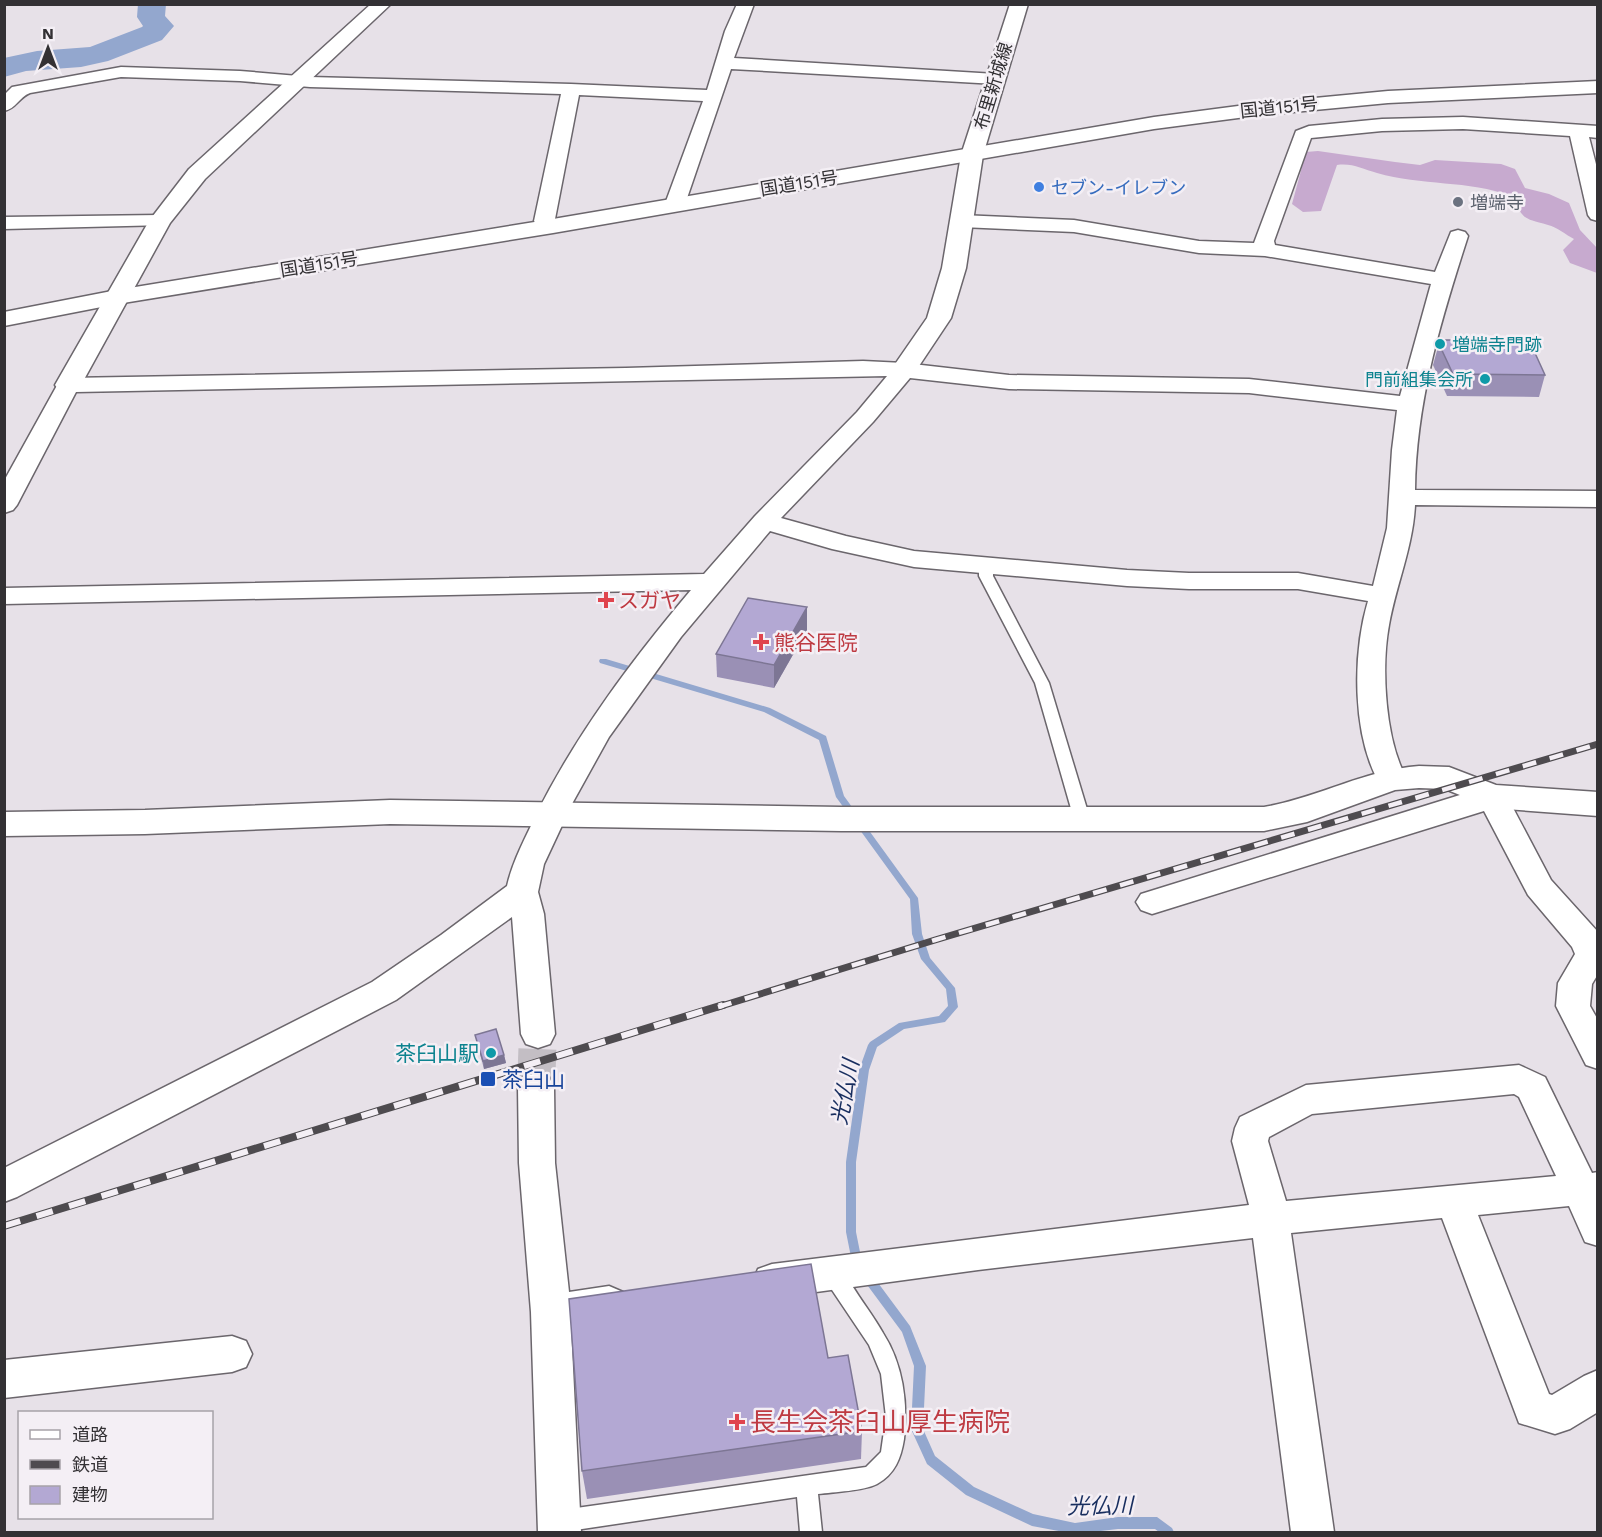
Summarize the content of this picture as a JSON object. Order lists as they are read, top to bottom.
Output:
{
  "streets": {
    "main road": ["布里新城線", "国道151号"]
  },
  "crossings": [
    ["布里新城線", "国道151号"]
  ],
  "water": ["光仏川"],
  "places": {
    "other": [
      "セブン-イレブン",
      "増端寺",
      "増端寺門跡",
      "門前組集会所",
      "茶臼山駅"
    ],
    "health": ["スガヤ", "熊谷医院", "長生会茶臼山厚生病院"],
    "transit": ["茶臼山"]
  },
  "legend": ["道路", "鉄道", "建物"],
  "north": "top"
}
